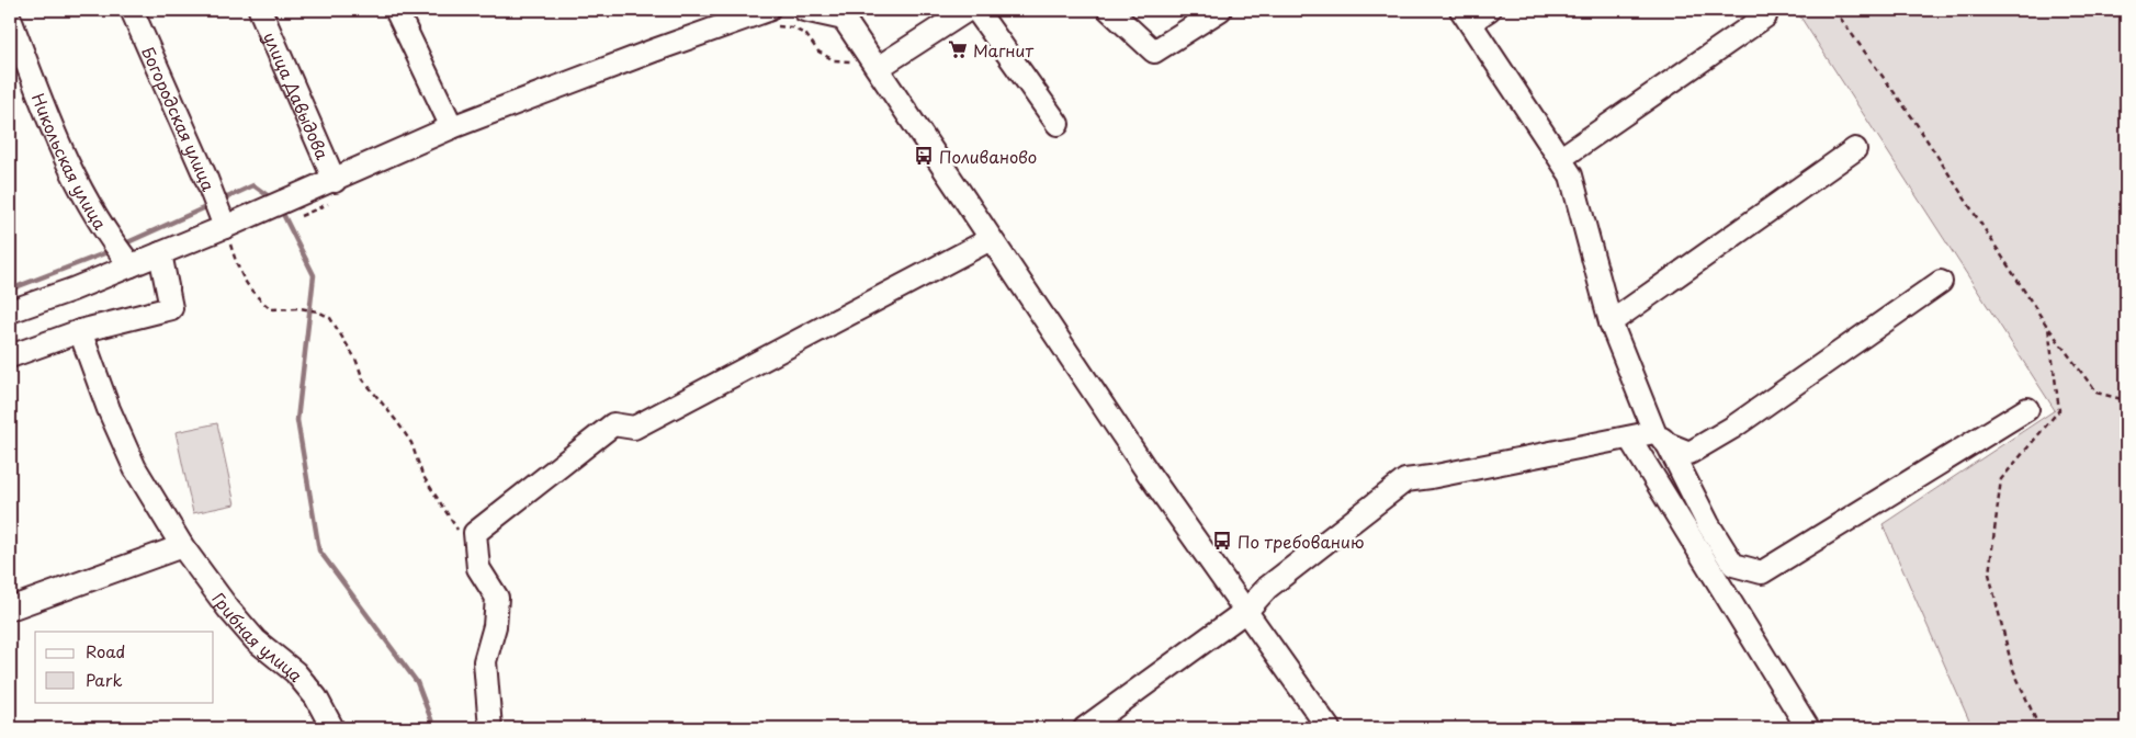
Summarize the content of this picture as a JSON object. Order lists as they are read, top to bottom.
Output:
{
  "streets": {
    "street": [
      "улица Давыдова",
      "Богородская улица",
      "Никольская улица",
      "Грибная улица"
    ]
  },
  "places": {
    "supermarket": ["Магнит"],
    "bus stop": ["Поливаново", "По требованию"]
  },
  "legend": ["Road", "Park"]
}
